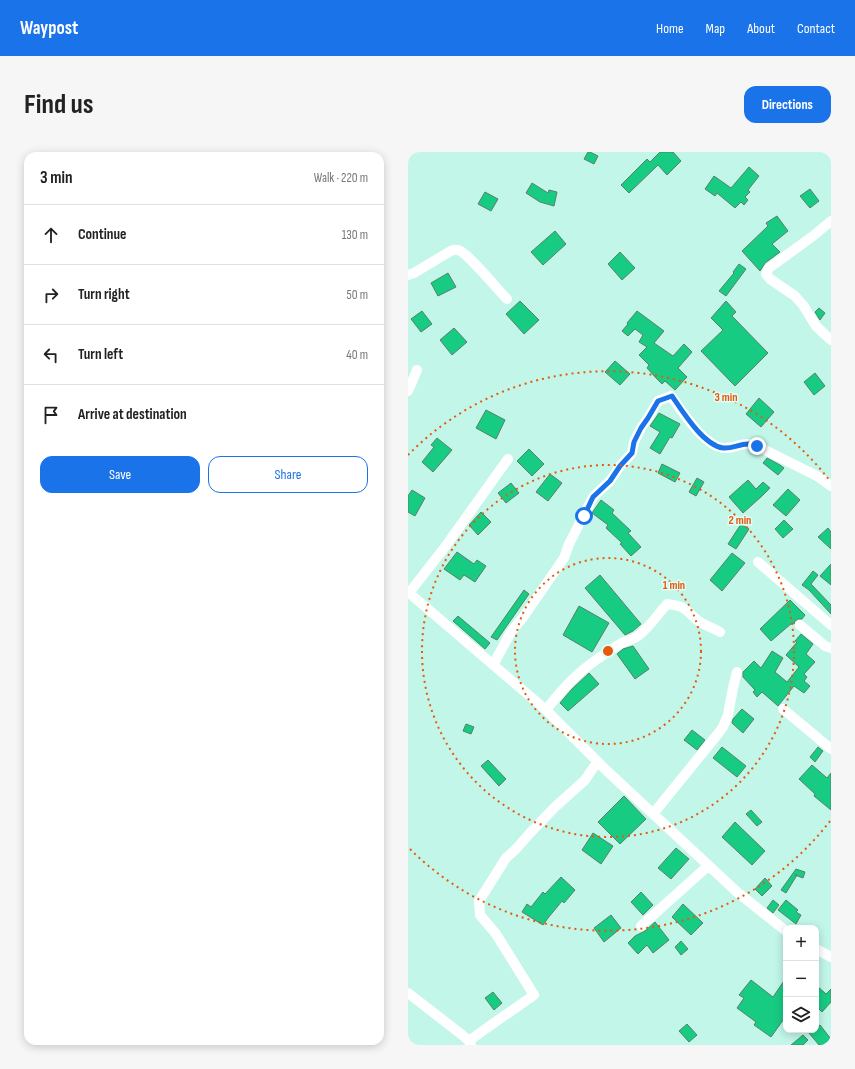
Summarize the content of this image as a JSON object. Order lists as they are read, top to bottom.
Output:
{
  "page": {
    "header": "Waypost",
    "nav": [
      "Home",
      "Map",
      "About",
      "Contact"
    ],
    "buttons": [
      "Directions",
      ["Save", "Share"]
    ],
    "title": "Find us",
    "heading": ["3 min", "Walk · 220 m"],
    "list": [
      ["Continue", "130 m"],
      ["Turn right", "50 m"],
      ["Turn left", "40 m"],
      "Arrive at destination"
    ],
    "map_buttons": ["+", "−"]
  },
  "rings": ["3 min", "2 min", "1 min"]
}
